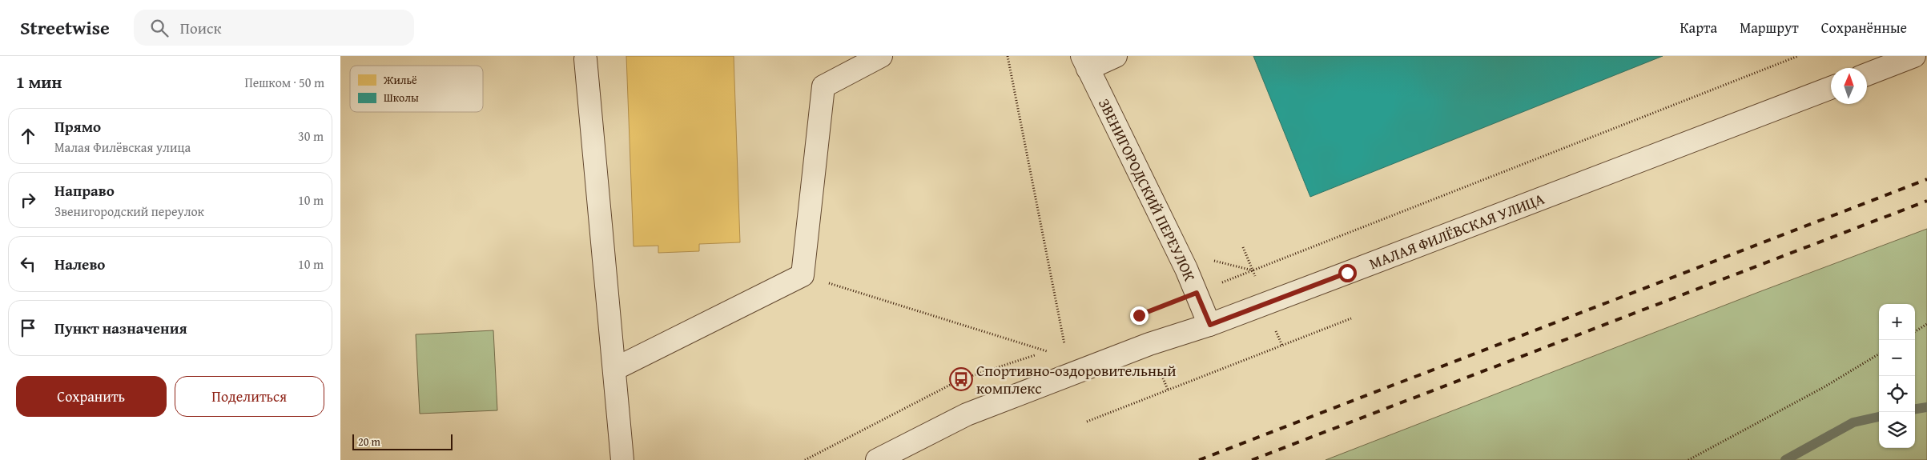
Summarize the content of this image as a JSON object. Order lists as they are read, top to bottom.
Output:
{
  "streets": {
    "street": ["ЗВЕНИГОРОДСКИЙ ПЕРЕУЛОК", "МАЛАЯ ФИЛЁВСКАЯ УЛИЦА"]
  },
  "crossings": [
    ["ЗВЕНИГОРОДСКИЙ ПЕРЕУЛОК", "МАЛАЯ ФИЛЁВСКАЯ УЛИЦА"]
  ],
  "places": {
    "bus stop": ["Спортивно-оздоровительный комплекс"]
  },
  "legend": ["Жильё", "Школы"],
  "scale_bar": "20 m",
  "north": "top",
  "page": {
    "header": "Streetwise",
    "search": "Поиск",
    "nav": ["Карта", "Маршрут", "Сохранённые"],
    "heading": ["1 мин", "Пешком · 50 m"],
    "list": [
      ["Прямо", "Малая Филёвская улица", "30 m"],
      ["Направо", "Звенигородский переулок", "10 m"],
      ["Налево", "10 m"],
      "Пункт назначения"
    ],
    "map_buttons": ["+", "−"],
    "buttons": ["Сохранить", "Поделиться"],
    "scale": "20 m"
  }
}
